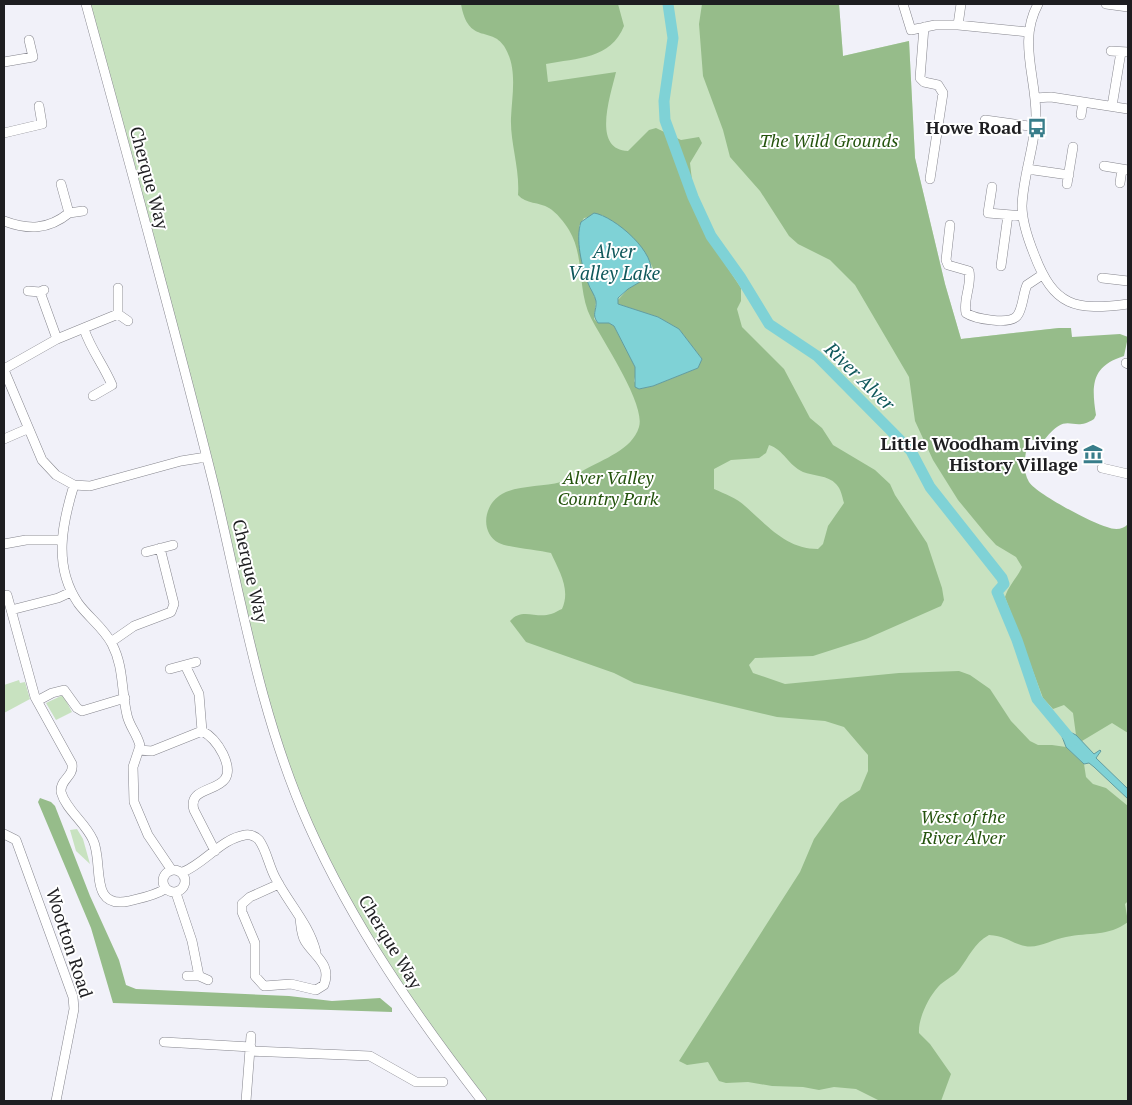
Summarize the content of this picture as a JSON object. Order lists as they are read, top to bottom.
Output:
{
  "streets": {
    "street": ["Cherque Way", "Wootton Road"]
  },
  "water": ["Alver Valley Lake", "River Alver"],
  "parks": ["The Wild Grounds", "Alver Valley Country Park", "West of the River Alver"],
  "places": {
    "bus stop": ["Howe Road"],
    "museum": ["Little Woodham Living History Village"]
  }
}
